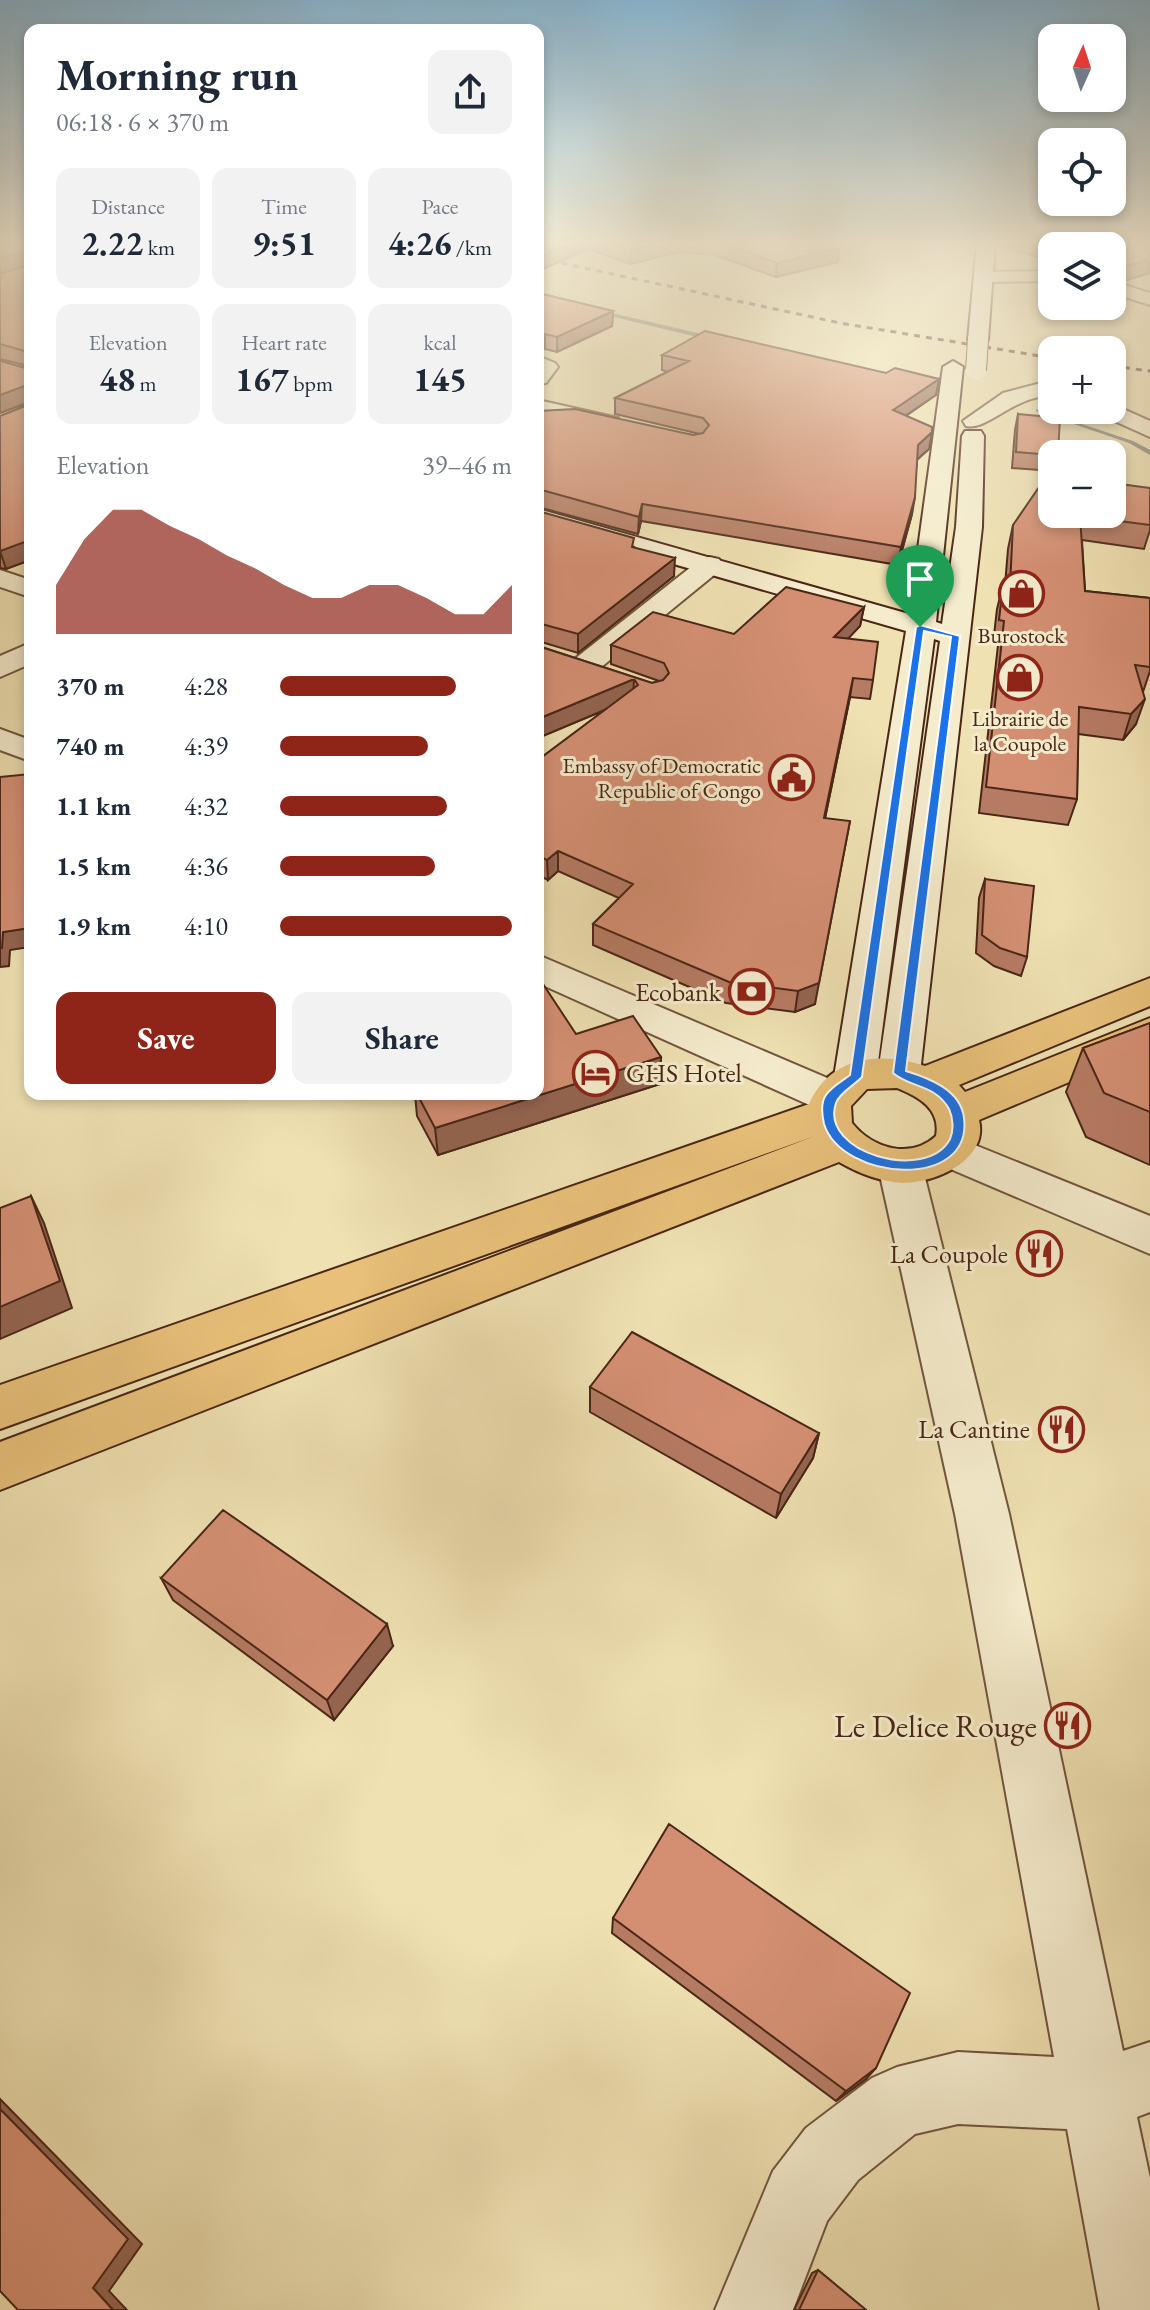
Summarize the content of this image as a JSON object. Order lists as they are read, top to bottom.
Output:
{
  "places": {
    "shop": ["Burostock", "Librairie de la Coupole"],
    "public building": ["Embassy of Democratic Republic of Congo"],
    "bank": ["Ecobank"],
    "hotel": ["GHS Hotel"],
    "restaurant": ["La Coupole", "La Cantine", "Le Delice Rouge"]
  },
  "north": "top",
  "page": {
    "map_buttons": ["+", "−"],
    "heading": ["Morning run", "06:18 · 6 × 370 m"],
    "stats": [
      ["Distance", "2.22 km"],
      ["Time", "9:51"],
      ["Pace", "4:26 /km"],
      ["Elevation", "48 m"],
      ["Heart rate", "167 bpm"],
      ["kcal", "145"]
    ],
    "chart": ["Elevation", "39–46 m"],
    "list": [
      {
        "name": "370 m",
        "note": "4:28"
      },
      {
        "name": "740 m",
        "note": "4:39"
      },
      {
        "name": "1.1 km",
        "note": "4:32"
      },
      {
        "name": "1.5 km",
        "note": "4:36"
      },
      {
        "name": "1.9 km",
        "note": "4:10"
      }
    ],
    "buttons": ["Save", "Share"]
  }
}
